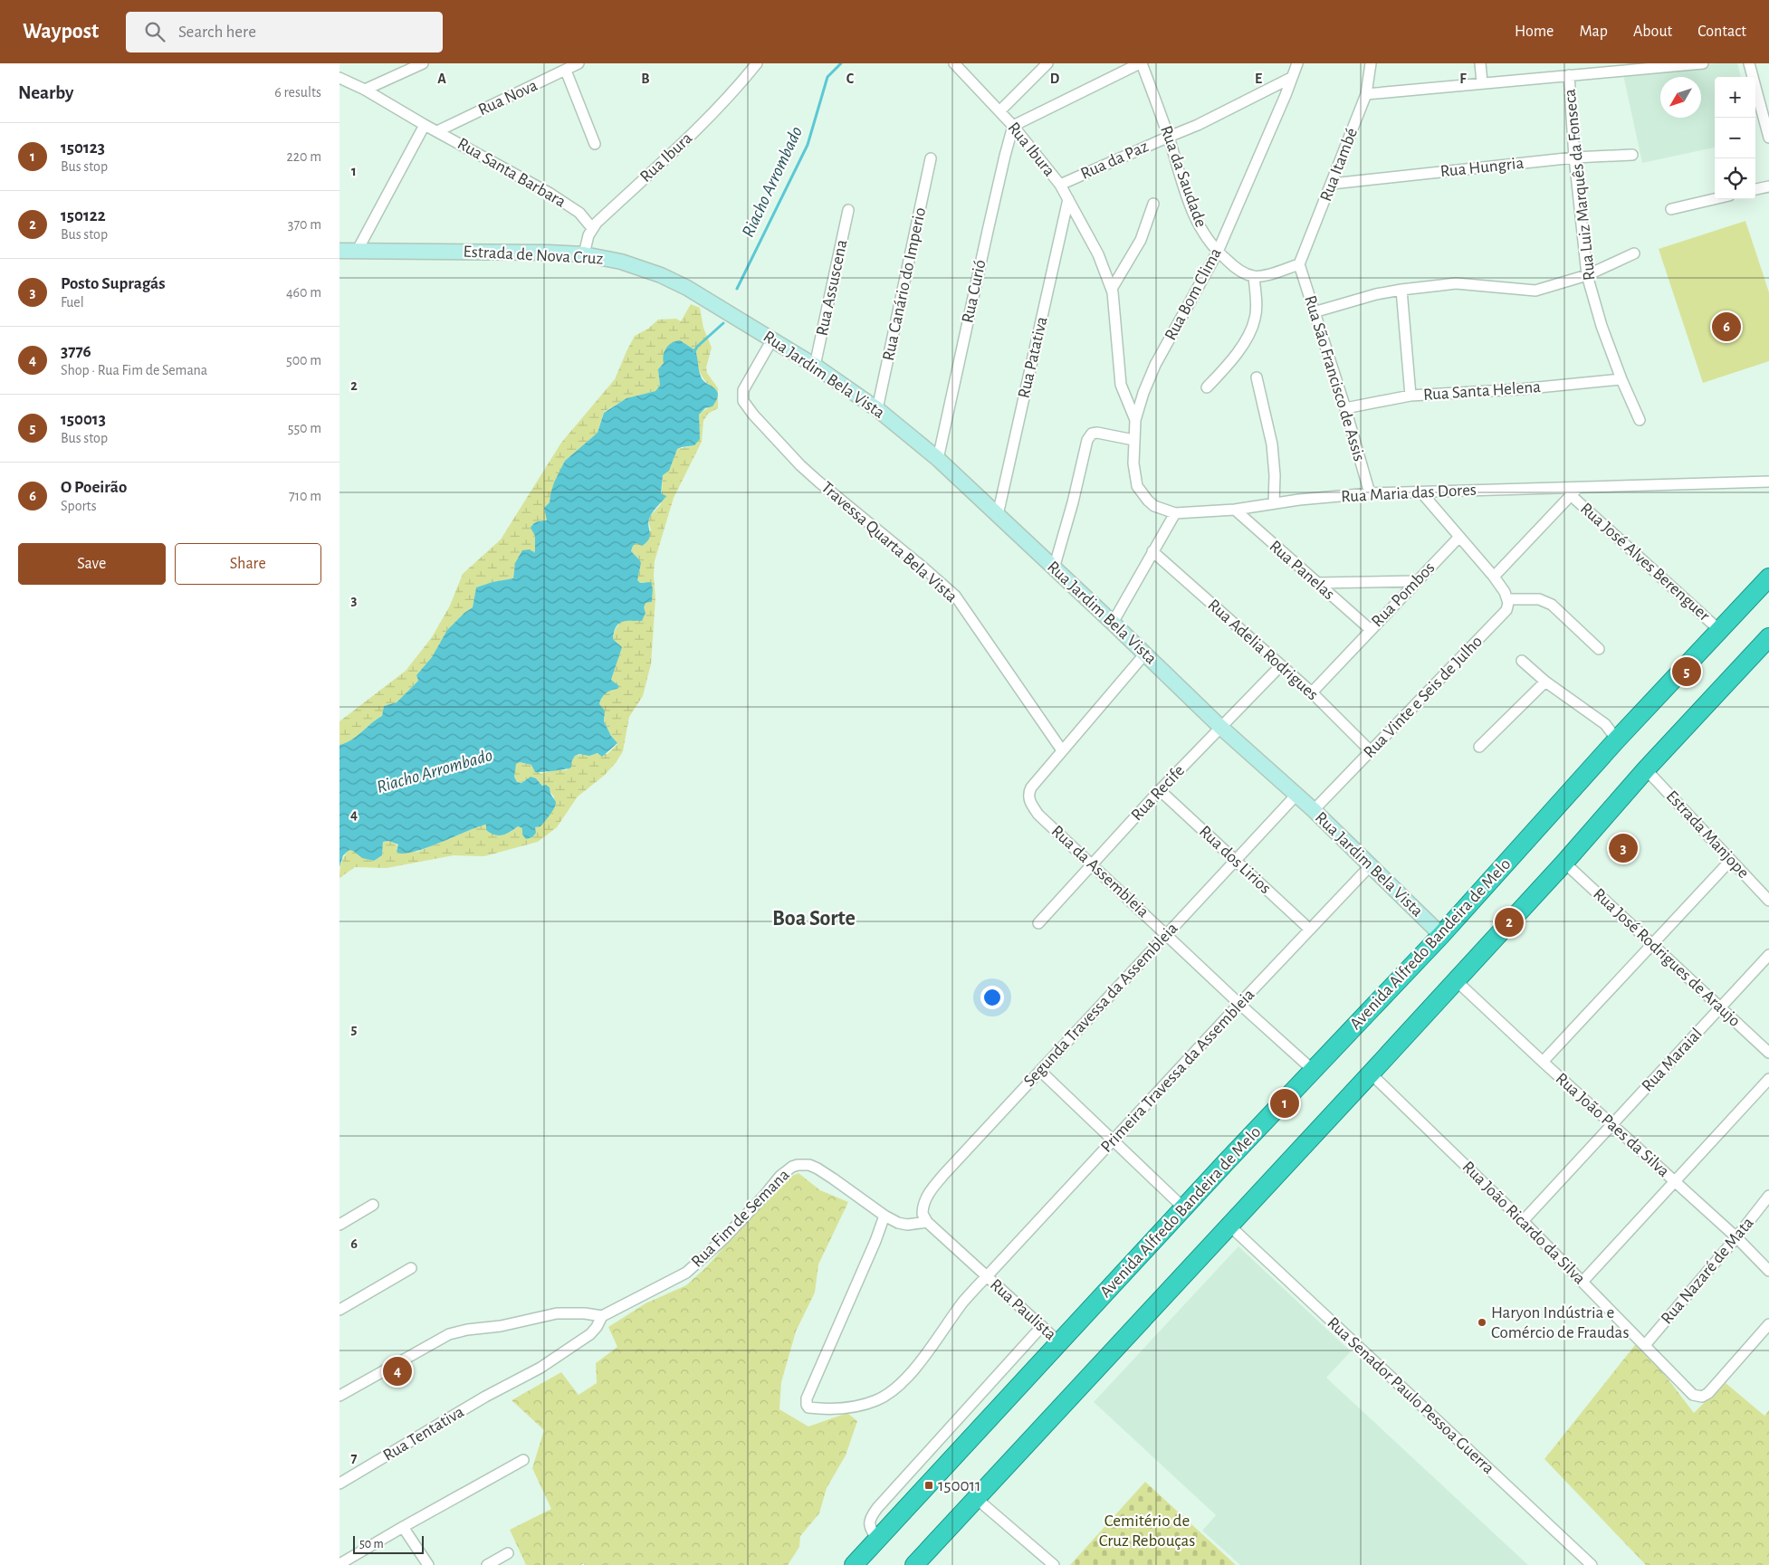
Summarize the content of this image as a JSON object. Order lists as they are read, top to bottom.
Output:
{
  "streets": {
    "highway": ["Avenida Alfredo Bandeira de Melo"],
    "main road": ["Estrada de Nova Cruz", "Rua Jardim Bela Vista"],
    "street": [
      "Rua Nova",
      "Rua Ibura",
      "Rua da Paz",
      "Rua Itambé",
      "Rua Hungria",
      "Rua Santa Barbara",
      "Rua da Saudade",
      "Rua Luiz Marquês da Fonseca",
      "Rua Canário do Imperio",
      "Rua Assuscena",
      "Rua Curió",
      "Rua Bom Clima",
      "Rua Patativa",
      "Rua São Francisco de Assis",
      "Rua Santa Helena",
      "Rua Maria das Dores",
      "Travessa Quarta Bela Vista",
      "Rua José Alves Berenguer",
      "Rua Panelas",
      "Rua Pombos",
      "Rua Adelia Rodrigues",
      "Rua Vinte e Seis de Julho",
      "Rua Recife",
      "Estrada Manjope",
      "Rua dos Lirios",
      "Rua da Assembleia",
      "Rua José Rodrigues de Araujo",
      "Segunda Travessa da Assembleia",
      "Rua Maraial",
      "Primeira Travessa da Assembleia",
      "Rua João Paes da Silva",
      "Rua Fim de Semana",
      "Rua João Ricardo da Silva",
      "Rua Nazaré de Mata",
      "Rua Paulista",
      "Rua Senador Paulo Pessoa Guerra",
      "Rua Tentativa"
    ]
  },
  "crossings": [
    ["Rua Nova", "Rua Santa Barbara"],
    ["Rua Ibura", "Rua da Paz"],
    ["Rua Ibura", "Rua Santa Barbara"],
    ["Rua Ibura", "Estrada de Nova Cruz"],
    ["Rua Ibura", "Rua Curió"],
    ["Rua Ibura", "Rua Patativa"],
    ["Rua da Paz", "Rua da Saudade"],
    ["Rua da Paz", "Rua Bom Clima"],
    ["Rua da Paz", "Rua Patativa"],
    ["Rua Itambé", "Rua Hungria"],
    ["Rua Itambé", "Rua São Francisco de Assis"],
    ["Rua Hungria", "Rua Luiz Marquês da Fonseca"],
    ["Rua da Saudade", "Rua Bom Clima"],
    ["Rua Luiz Marquês da Fonseca", "Rua Santa Helena"],
    ["Estrada de Nova Cruz", "Rua Jardim Bela Vista"],
    ["Rua Canário do Imperio", "Rua Jardim Bela Vista"],
    ["Rua Assuscena", "Rua Jardim Bela Vista"],
    ["Rua Curió", "Rua Jardim Bela Vista"],
    ["Rua Bom Clima", "Rua Maria das Dores"],
    ["Rua Patativa", "Rua Jardim Bela Vista"],
    ["Rua Jardim Bela Vista", "Travessa Quarta Bela Vista"],
    ["Rua Jardim Bela Vista", "Rua Vinte e Seis de Julho"],
    ["Rua Jardim Bela Vista", "Rua Recife"],
    ["Rua Jardim Bela Vista", "Rua da Assembleia"],
    ["Rua Jardim Bela Vista", "Avenida Alfredo Bandeira de Melo"],
    ["Rua Jardim Bela Vista", "Segunda Travessa da Assembleia"],
    ["Rua Jardim Bela Vista", "Primeira Travessa da Assembleia"],
    ["Rua São Francisco de Assis", "Rua Santa Helena"],
    ["Rua São Francisco de Assis", "Rua Maria das Dores"],
    ["Rua Maria das Dores", "Rua Panelas"],
    ["Travessa Quarta Bela Vista", "Rua da Assembleia"],
    ["Rua José Alves Berenguer", "Avenida Alfredo Bandeira de Melo"],
    ["Rua Panelas", "Rua Pombos"],
    ["Rua Pombos", "Rua Adelia Rodrigues"],
    ["Rua Adelia Rodrigues", "Rua Vinte e Seis de Julho"],
    ["Rua Adelia Rodrigues", "Rua Recife"],
    ["Rua Recife", "Rua dos Lirios"],
    ["Rua Recife", "Rua da Assembleia"],
    ["Rua dos Lirios", "Segunda Travessa da Assembleia"],
    ["Rua dos Lirios", "Primeira Travessa da Assembleia"],
    ["Rua da Assembleia", "Avenida Alfredo Bandeira de Melo"],
    ["Rua da Assembleia", "Segunda Travessa da Assembleia"],
    ["Rua da Assembleia", "Primeira Travessa da Assembleia"],
    ["Avenida Alfredo Bandeira de Melo", "Rua Paulista"],
    ["Rua José Rodrigues de Araujo", "Rua Maraial"],
    ["Segunda Travessa da Assembleia", "Rua Fim de Semana"],
    ["Segunda Travessa da Assembleia", "Rua Paulista"],
    ["Rua Maraial", "Rua João Paes da Silva"],
    ["Rua Maraial", "Rua João Ricardo da Silva"],
    ["Primeira Travessa da Assembleia", "Rua Fim de Semana"],
    ["Primeira Travessa da Assembleia", "Rua Paulista"],
    ["Rua João Paes da Silva", "Rua Nazaré de Mata"],
    ["Rua Fim de Semana", "Rua Paulista"],
    ["Rua Fim de Semana", "Rua Tentativa"],
    ["Rua João Ricardo da Silva", "Rua Nazaré de Mata"]
  ],
  "districts": ["Boa Sorte"],
  "water": ["Riacho Arrombado"],
  "parks": ["Cemitério de Cruz Rebouças"],
  "places": {
    "other": ["Haryon Indústria e Comércio de Fraudas"],
    "transit": ["150011"]
  },
  "scale_bar": "50 m",
  "north": "bottom left",
  "page": {
    "header": "Waypost",
    "search": "Search here",
    "nav": [
      "Home",
      "Map",
      "About",
      "Contact"
    ],
    "heading": ["Nearby", "6 results"],
    "map_buttons": ["+", "−"],
    "list": [
      {
        "mark": "1",
        "name": "150123",
        "note": "Bus stop",
        "value": "220 m"
      },
      {
        "mark": "2",
        "name": "150122",
        "note": "Bus stop",
        "value": "370 m"
      },
      {
        "mark": "3",
        "name": "Posto Supragás",
        "note": "Fuel",
        "value": "460 m"
      },
      {
        "mark": "4",
        "name": "3776",
        "note": "Shop · Rua Fim de Semana",
        "value": "500 m"
      },
      {
        "mark": "5",
        "name": "150013",
        "note": "Bus stop",
        "value": "550 m"
      },
      {
        "mark": "6",
        "name": "O Poeirão",
        "note": "Sports",
        "value": "710 m"
      }
    ],
    "pins": [
      "6",
      "5",
      "3",
      "2",
      "1",
      "4"
    ],
    "buttons": ["Save", "Share"],
    "scale": "50 m"
  },
  "grid": {
    "columns": [
      "A",
      "B",
      "C",
      "D",
      "E",
      "F"
    ],
    "rows": [
      "1",
      "2",
      "3",
      "4",
      "5",
      "6",
      "7"
    ]
  }
}
